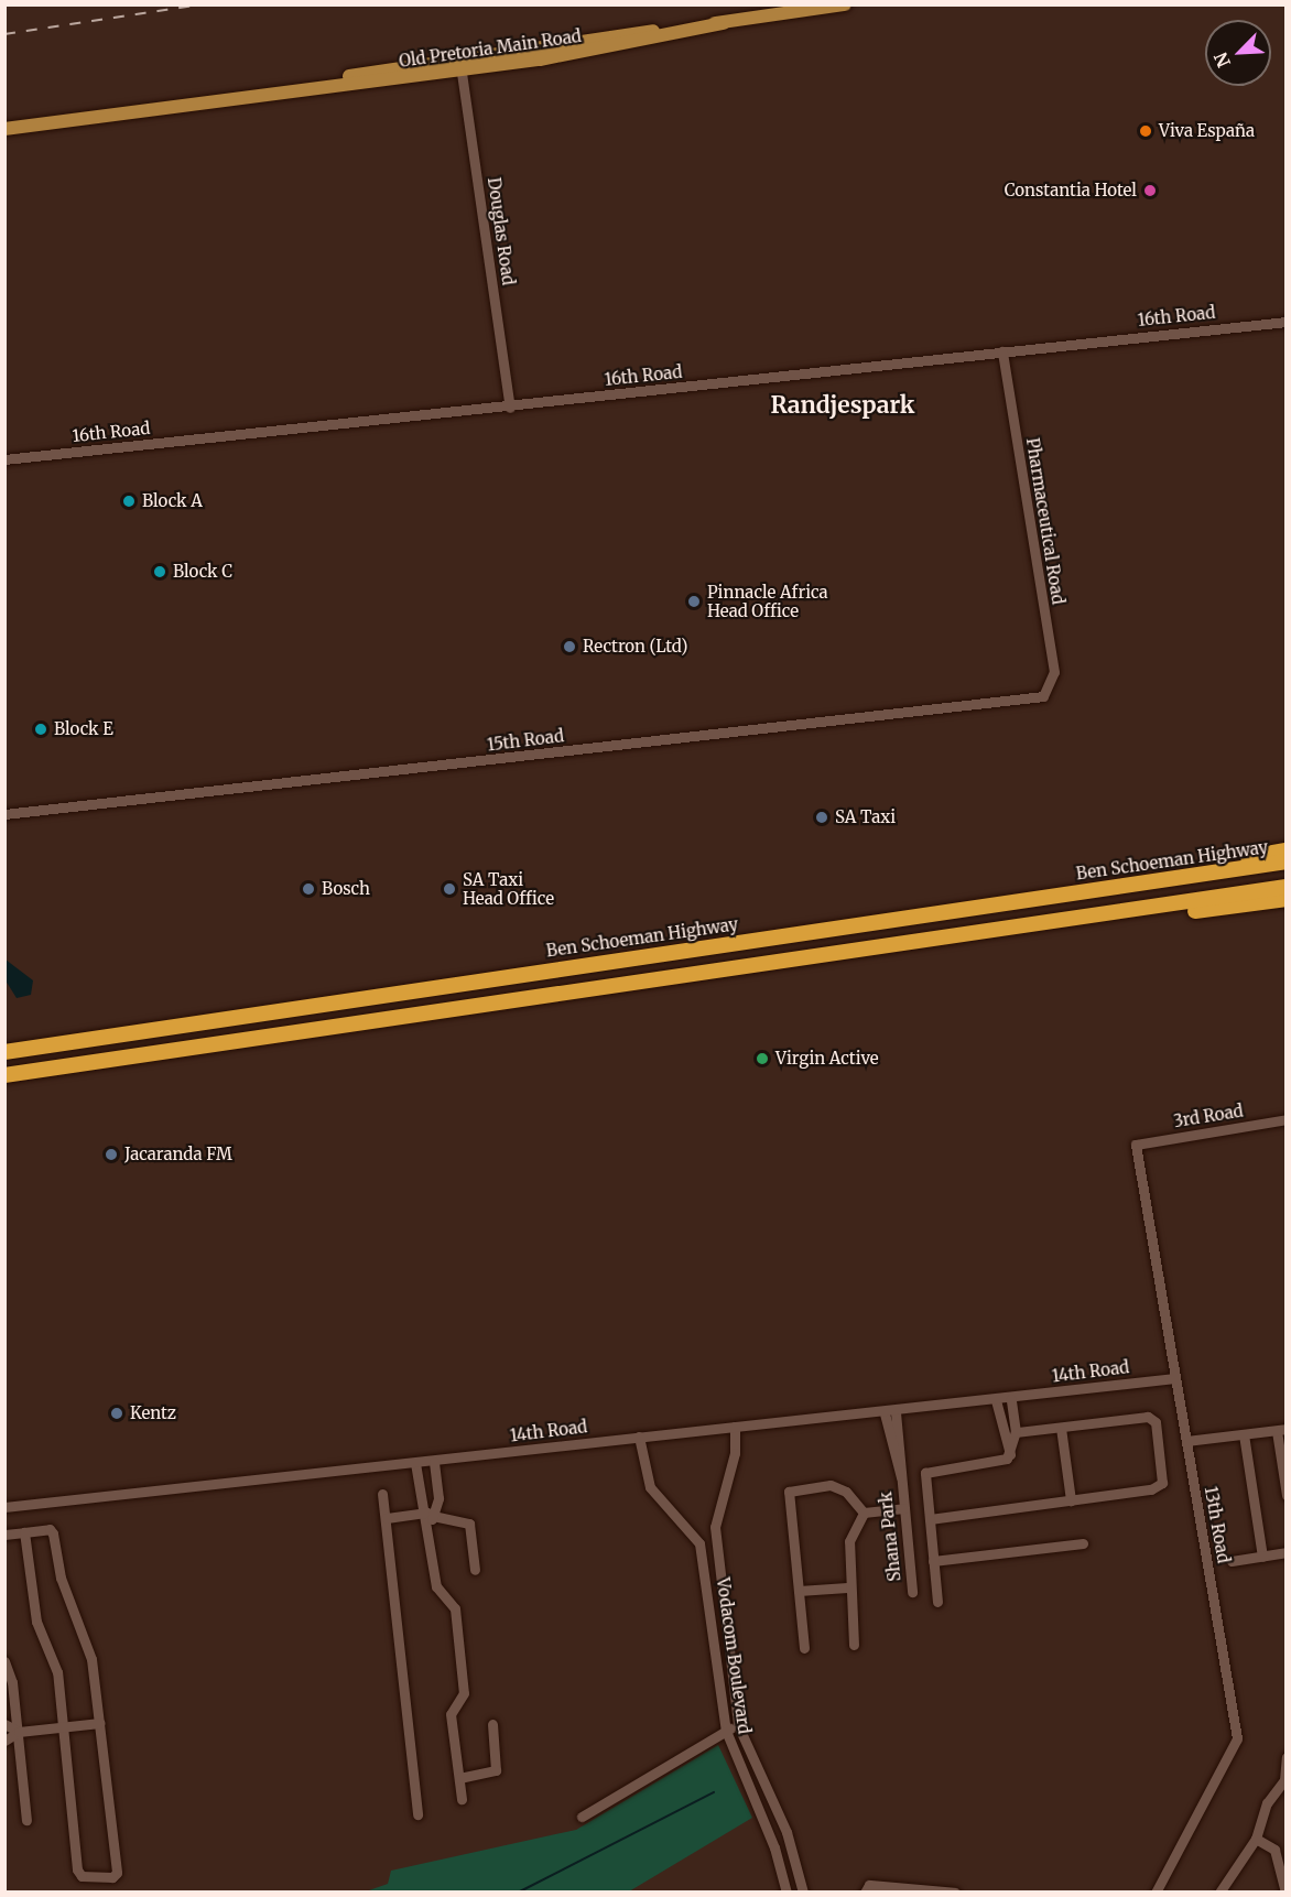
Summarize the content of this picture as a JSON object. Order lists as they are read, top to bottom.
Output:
{
  "streets": {
    "highway": ["Ben Schoeman Highway"],
    "main road": ["Old Pretoria Main Road"],
    "street": [
      "Douglas Road",
      "16th Road",
      "Pharmaceutical Road",
      "15th Road",
      "3rd Road",
      "14th Road",
      "13th Road",
      "Shana Park",
      "Vodacom Boulevard"
    ]
  },
  "crossings": [
    ["Old Pretoria Main Road", "Douglas Road"],
    ["Douglas Road", "16th Road"],
    ["16th Road", "Pharmaceutical Road"],
    ["Pharmaceutical Road", "15th Road"],
    ["3rd Road", "13th Road"],
    ["14th Road", "13th Road"],
    ["14th Road", "Shana Park"],
    ["14th Road", "Vodacom Boulevard"]
  ],
  "districts": ["Randjespark"],
  "places": [
    "Viva España",
    "Constantia Hotel",
    "Block A",
    "Block C",
    "Pinnacle Africa Head Office",
    "Rectron (Ltd)",
    "Block E",
    "SA Taxi",
    "Bosch",
    "SA Taxi Head Office",
    "Virgin Active",
    "Jacaranda FM",
    "Kentz"
  ],
  "north": "bottom left"
}
